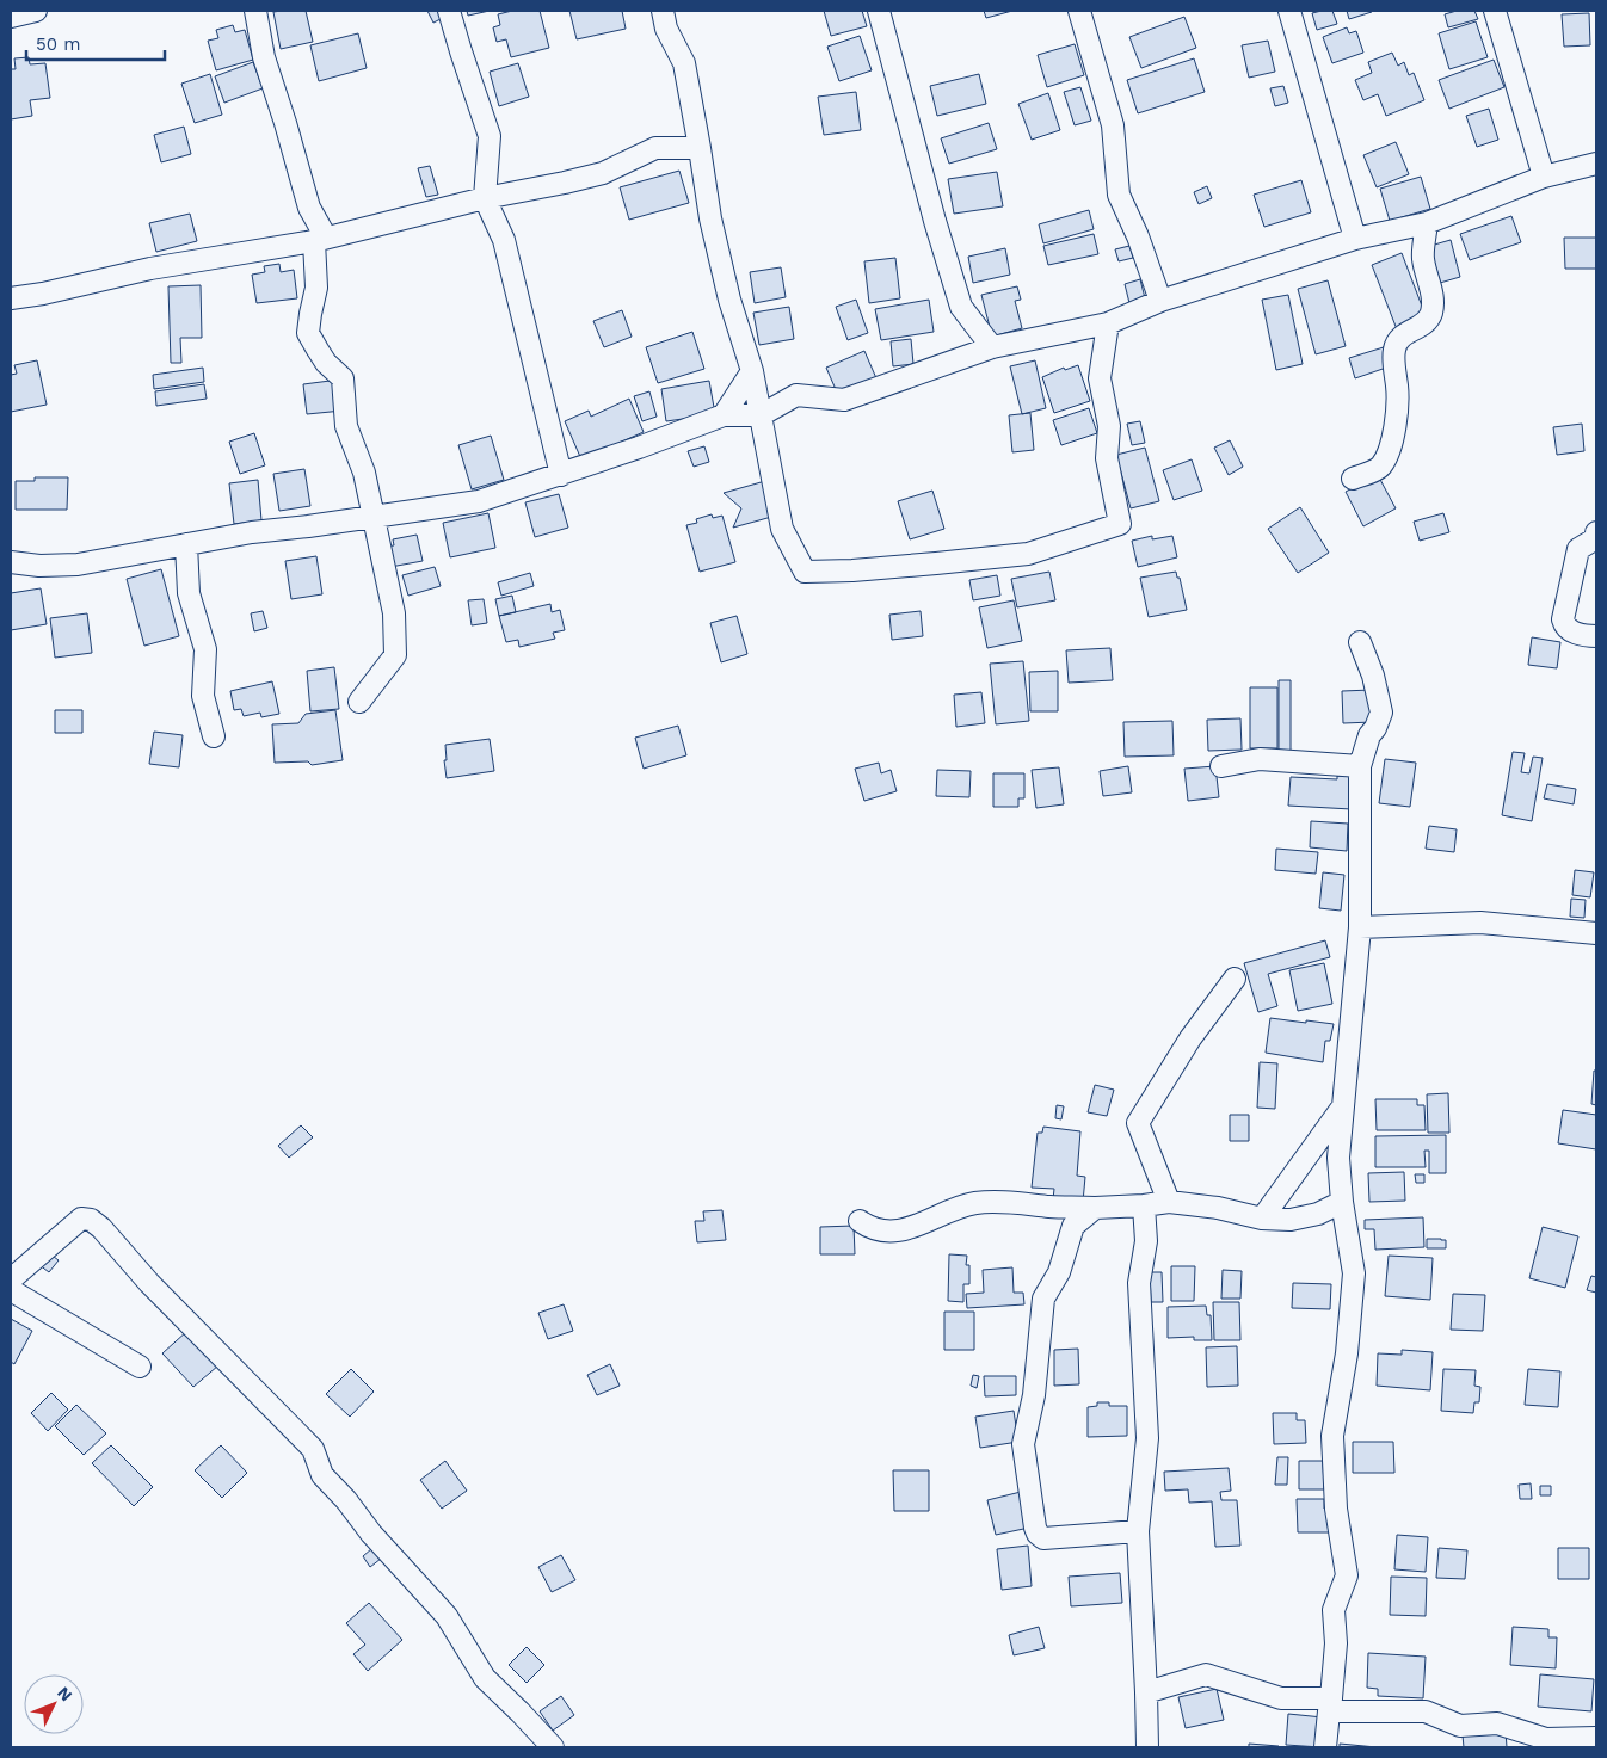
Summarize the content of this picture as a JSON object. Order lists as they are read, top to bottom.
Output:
{
  "scale_bar": "50 m",
  "north": "top right"
}
